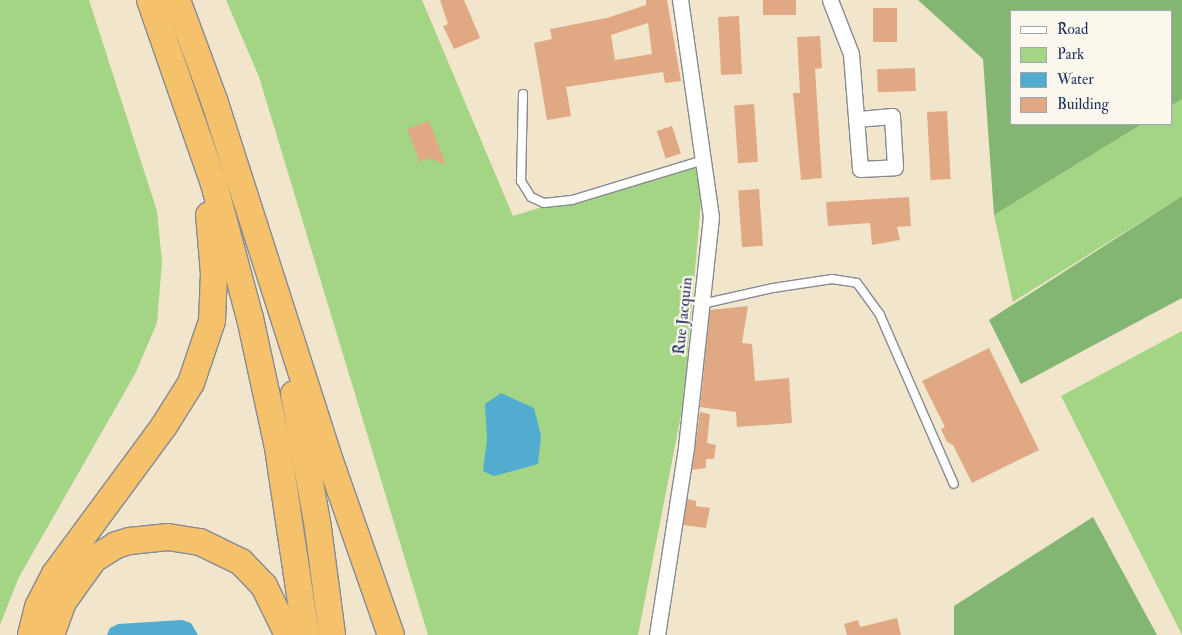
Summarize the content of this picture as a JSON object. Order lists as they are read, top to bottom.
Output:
{
  "streets": {
    "street": ["Rue Jacquin"]
  },
  "legend": [
    "Road",
    "Park",
    "Water",
    "Building"
  ]
}
